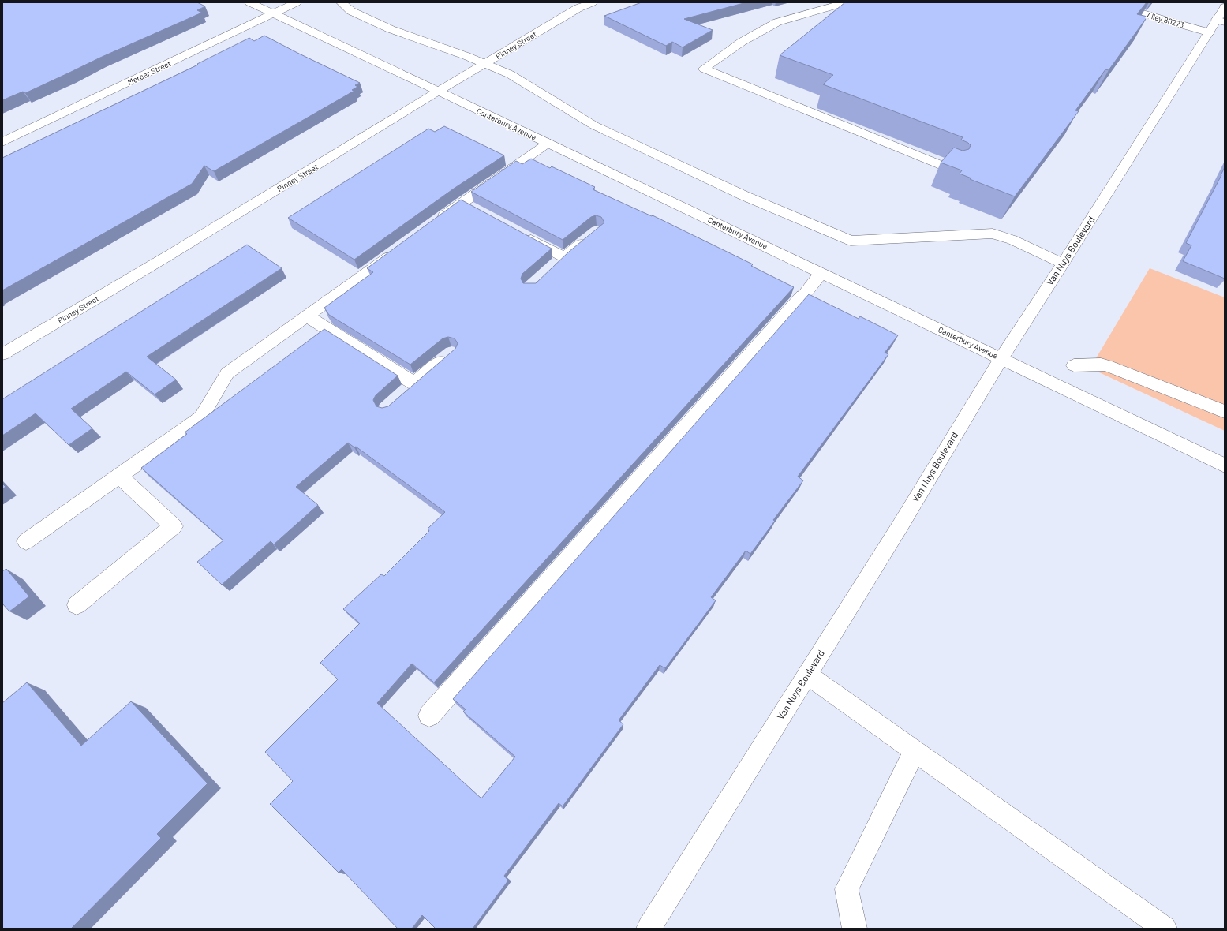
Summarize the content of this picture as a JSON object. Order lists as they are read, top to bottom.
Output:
{
  "streets": {
    "street": [
      "Alley 80273",
      "Pinney Street",
      "Mercer Street",
      "Canterbury Avenue",
      "Van Nuys Boulevard"
    ]
  },
  "crossings": [
    ["Alley 80273", "Van Nuys Boulevard"],
    ["Pinney Street", "Canterbury Avenue"],
    ["Mercer Street", "Canterbury Avenue"],
    ["Canterbury Avenue", "Van Nuys Boulevard"]
  ]
}
